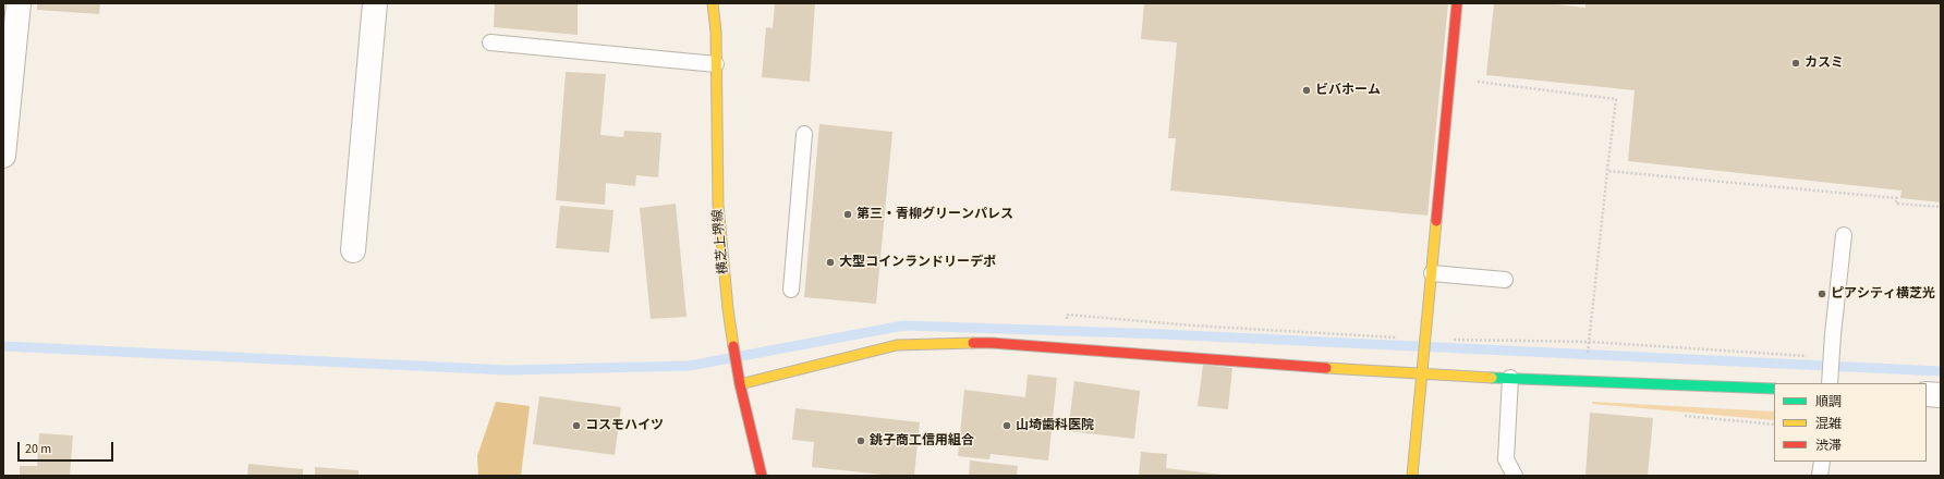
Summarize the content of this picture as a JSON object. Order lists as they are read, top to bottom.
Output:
{
  "streets": {
    "street": ["横芝上堺線"]
  },
  "places": [
    "カスミ",
    "ビバホーム",
    "第三・青柳グリーンパレス",
    "大型コインランドリーデポ",
    "ピアシティ横芝光",
    "コスモハイツ",
    "山埼歯科医院",
    "銚子商工信用組合"
  ],
  "legend": ["順調", "混雑", "渋滞"],
  "scale_bar": "20 m"
}
